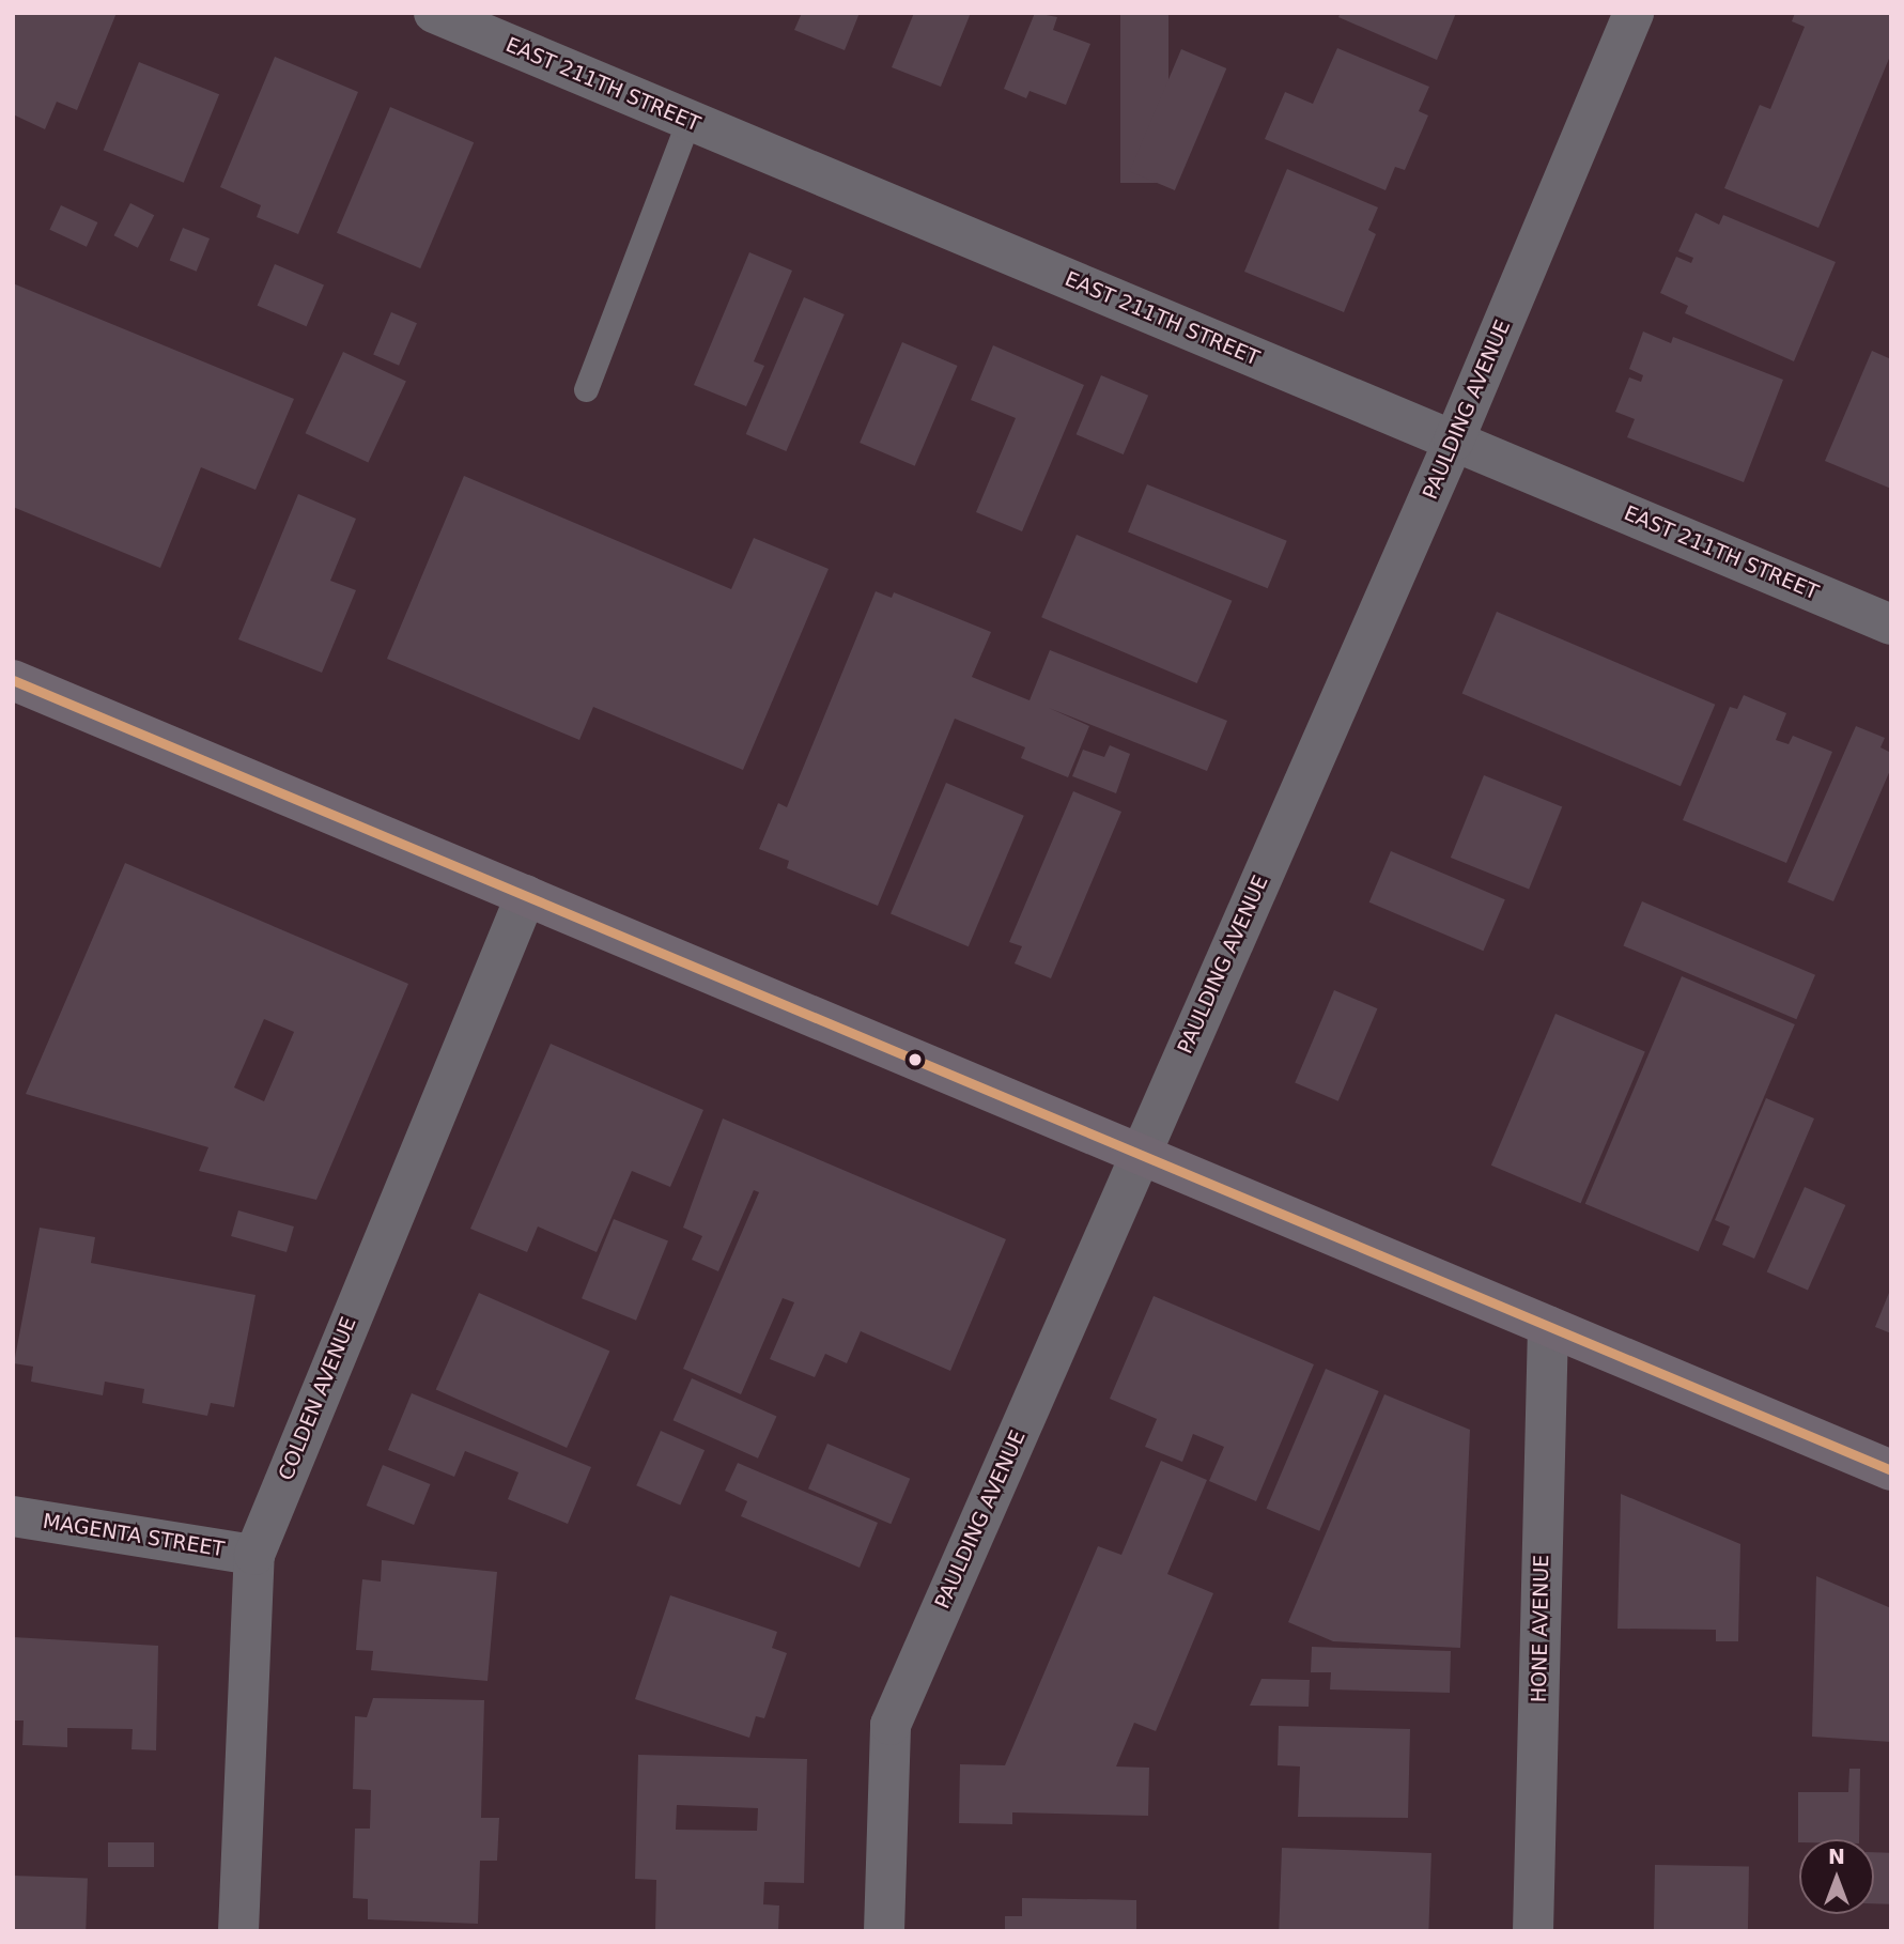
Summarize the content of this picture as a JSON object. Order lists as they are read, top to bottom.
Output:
{
  "streets": {
    "street": [
      "EAST 211TH STREET",
      "PAULDING AVENUE",
      "COLDEN AVENUE",
      "MAGENTA STREET",
      "HONE AVENUE"
    ]
  },
  "crossings": [
    ["EAST 211TH STREET", "PAULDING AVENUE"],
    ["COLDEN AVENUE", "MAGENTA STREET"]
  ],
  "north": "top"
}
